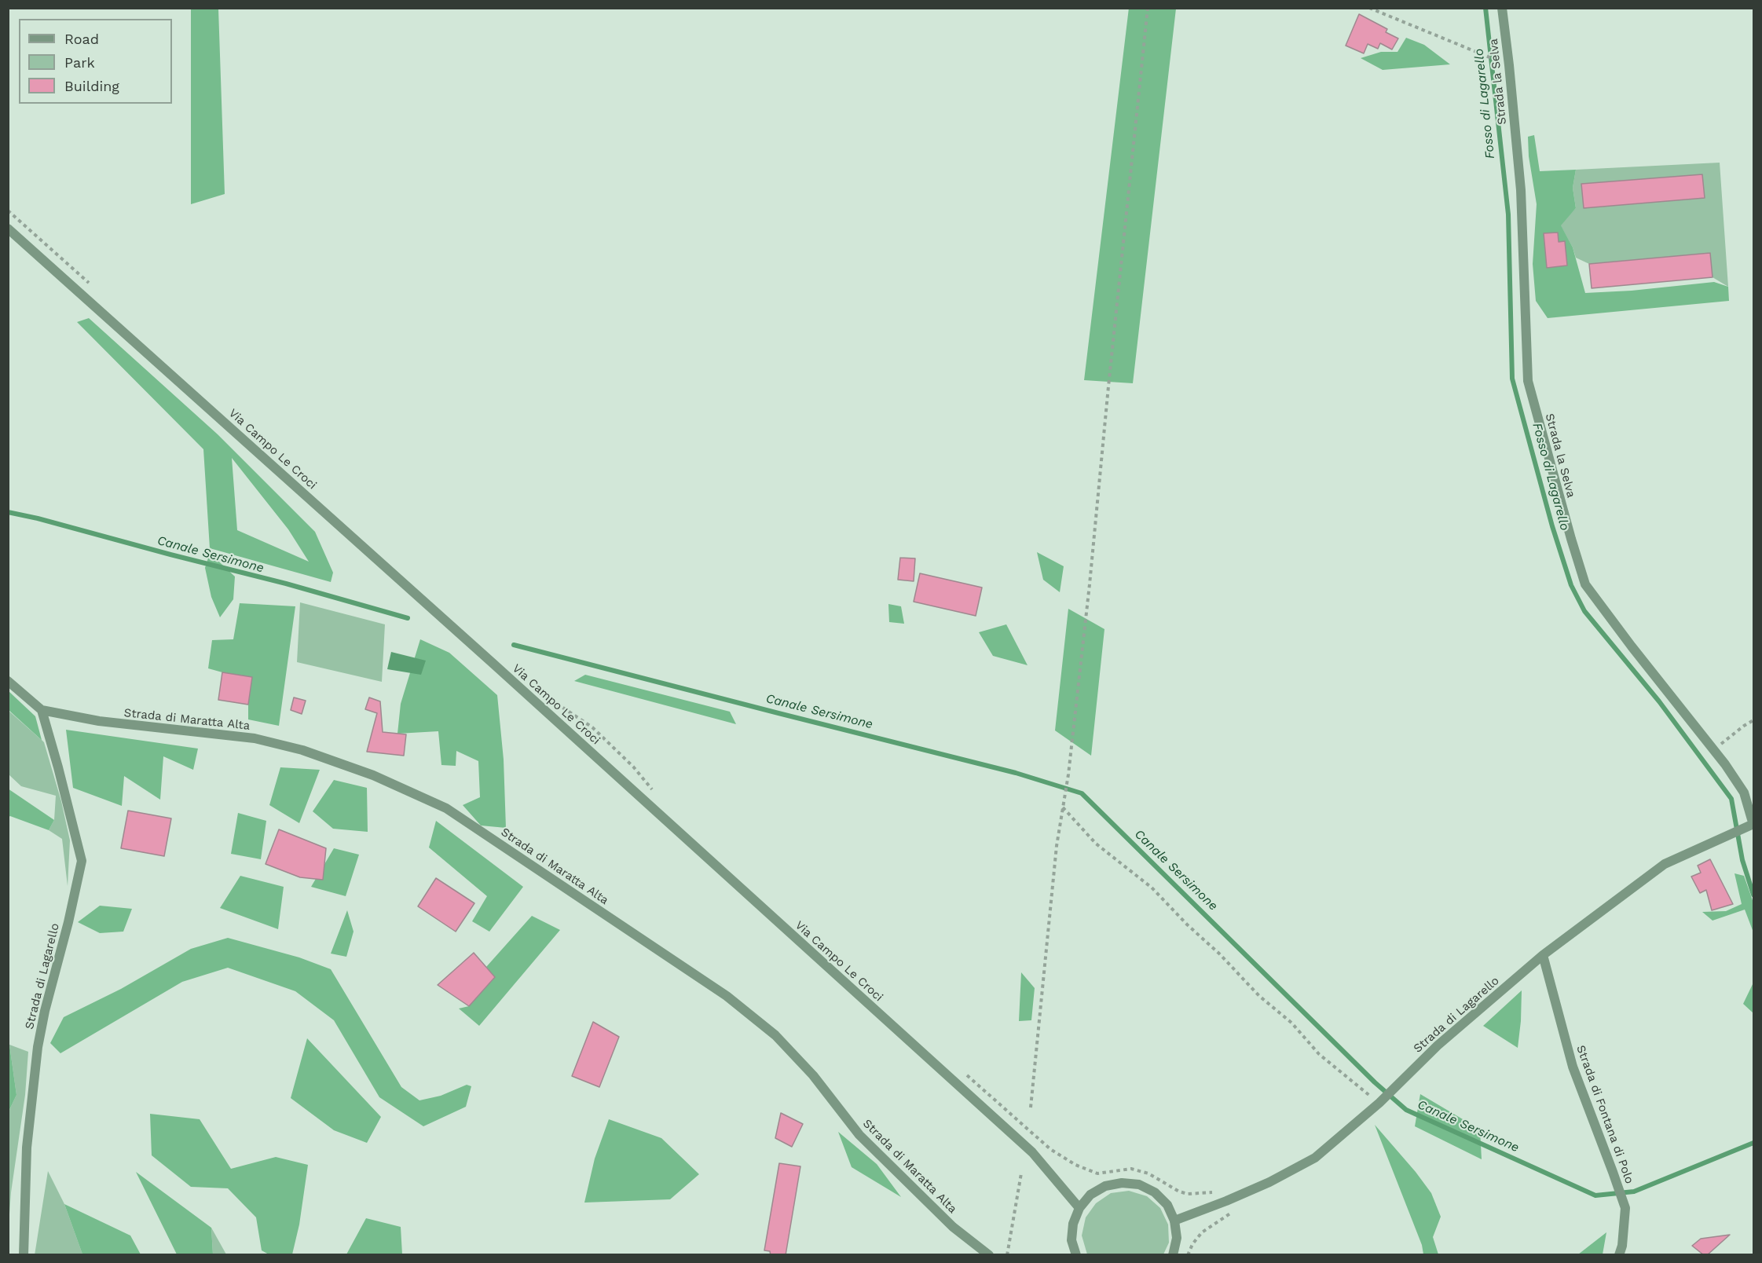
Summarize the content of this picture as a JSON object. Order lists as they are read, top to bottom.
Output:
{
  "streets": {
    "street": [
      "Strada la Selva",
      "Via Campo Le Croci",
      "Strada di Maratta Alta",
      "Strada di Lagarello",
      "Strada di Fontana di Polo"
    ]
  },
  "crossings": [
    ["Strada la Selva", "Strada di Lagarello"],
    ["Strada di Maratta Alta", "Strada di Lagarello"],
    ["Strada di Lagarello", "Strada di Fontana di Polo"]
  ],
  "water": ["Fosso di Lagarello", "Canale Sersimone"],
  "legend": ["Road", "Park", "Building"]
}
